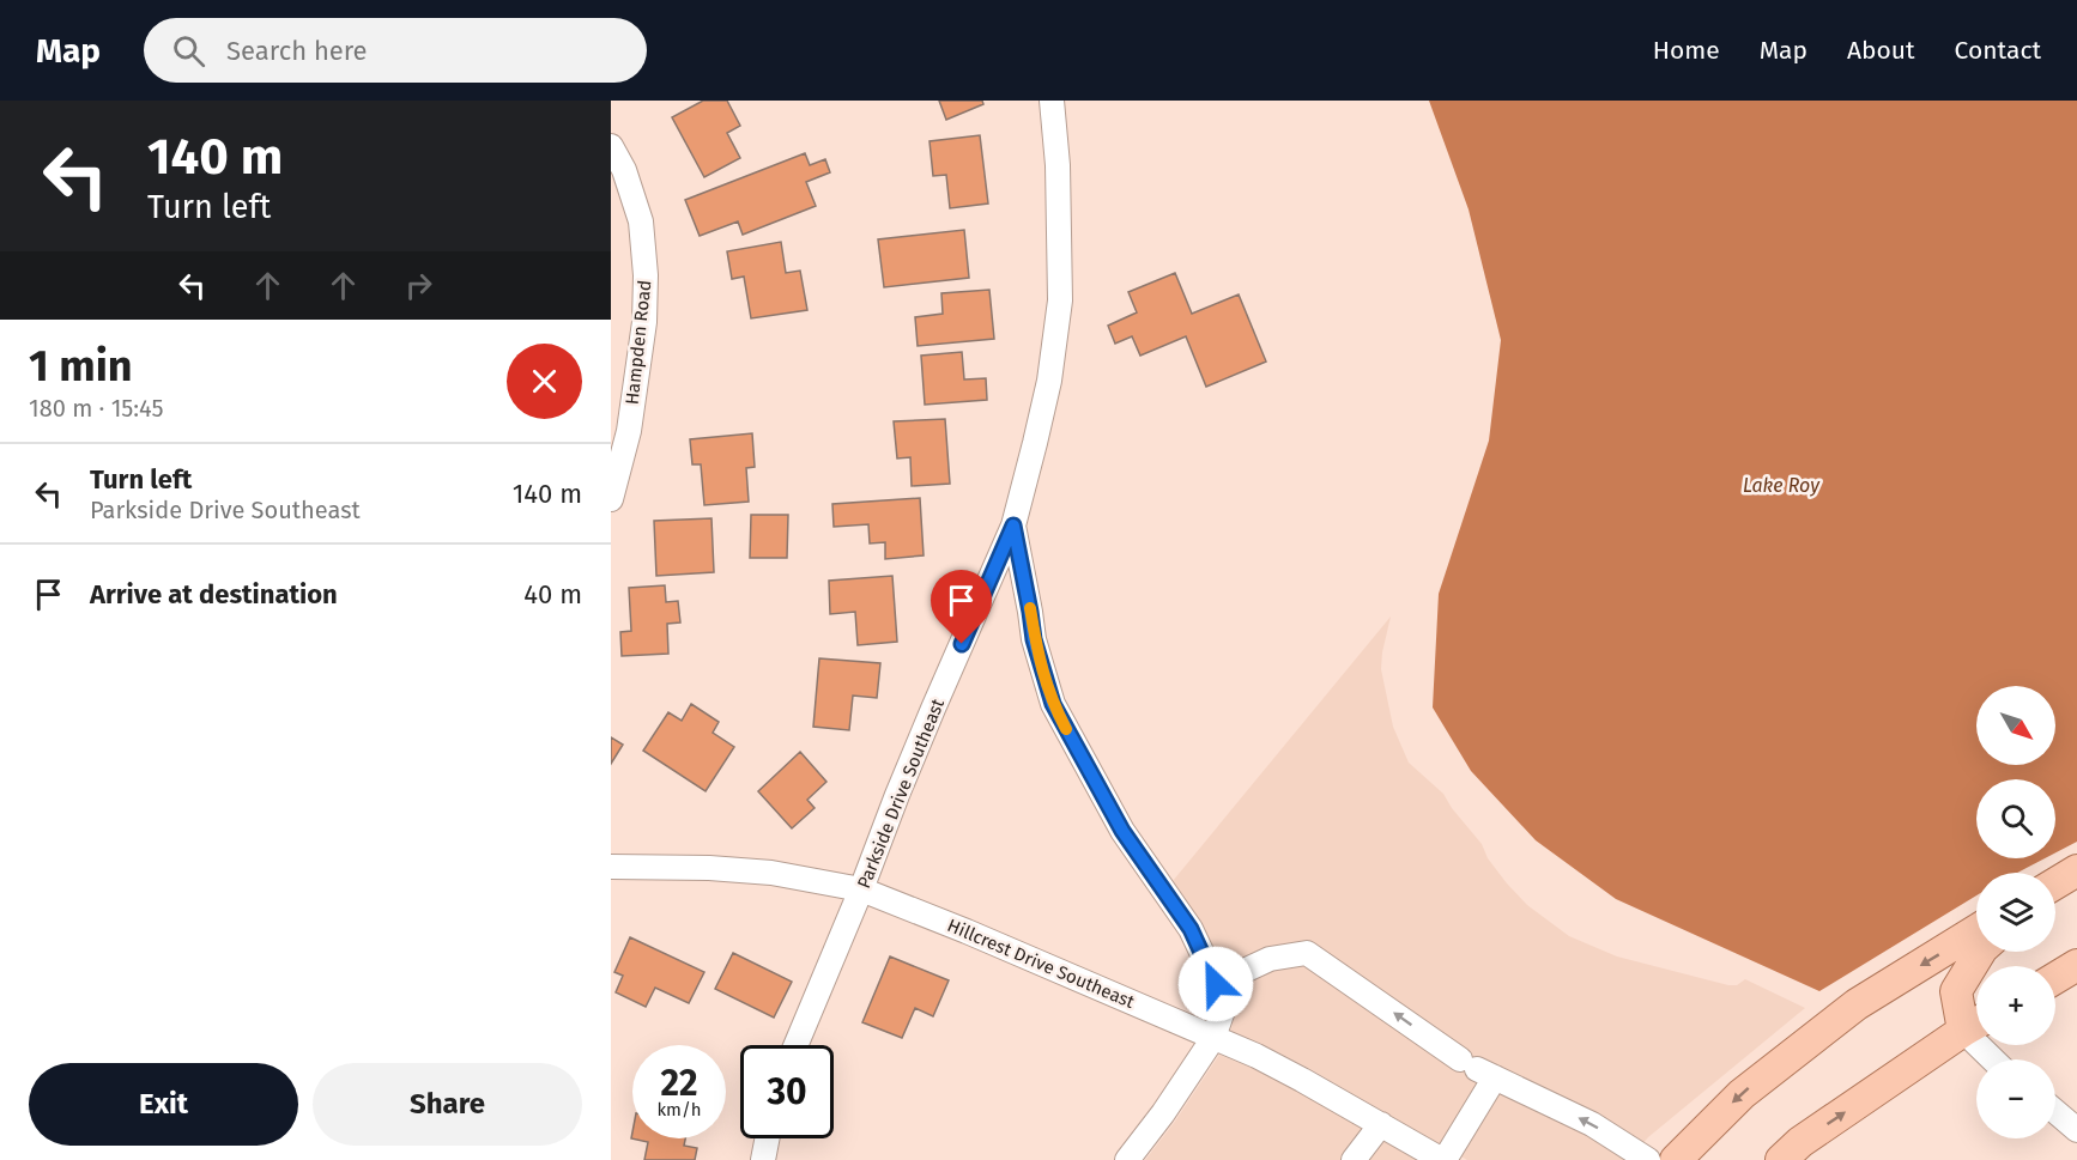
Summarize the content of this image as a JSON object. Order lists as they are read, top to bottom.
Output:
{
  "streets": {
    "street": ["Hampden Road", "Parkside Drive Southeast", "Hillcrest Drive Southeast"]
  },
  "crossings": [
    ["Parkside Drive Southeast", "Hillcrest Drive Southeast"]
  ],
  "water": ["Lake Roy"],
  "north": "bottom right",
  "page": {
    "header": "Map",
    "search": "Search here",
    "nav": [
      "Home",
      "Map",
      "About",
      "Contact"
    ],
    "turn": ["140 m", "Turn left"],
    "heading": ["1 min", "180 m · 15:45"],
    "list": [
      {
        "name": "Turn left",
        "note": "Parkside Drive Southeast",
        "value": "140 m"
      },
      {
        "name": "Arrive at destination",
        "value": "40 m"
      }
    ],
    "map_buttons": ["+", "−"],
    "speed": "22 km/h",
    "limit": "30",
    "buttons": ["Exit", "Share"]
  }
}
